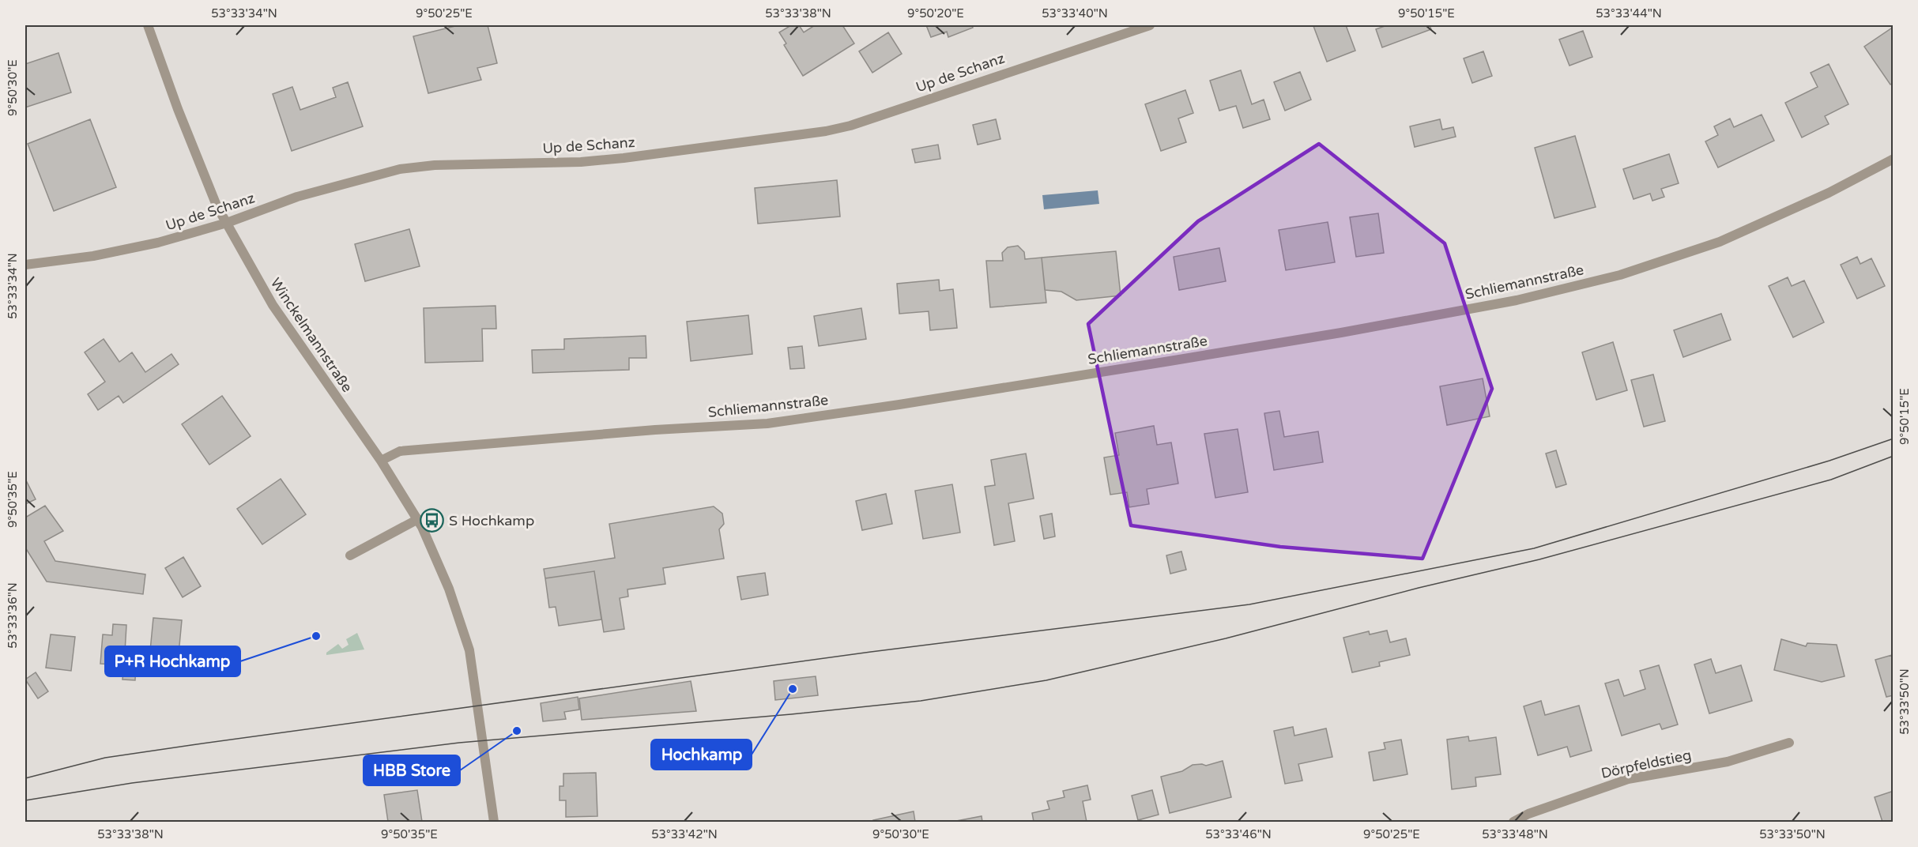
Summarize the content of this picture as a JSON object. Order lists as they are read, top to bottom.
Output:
{
  "streets": {
    "street": [
      "Up de Schanz",
      "Schliemannstraße",
      "Winckelmannstraße",
      "Dörpfeldstieg"
    ]
  },
  "crossings": [
    ["Up de Schanz", "Winckelmannstraße"],
    ["Schliemannstraße", "Winckelmannstraße"]
  ],
  "places": {
    "bus stop": ["S Hochkamp"],
    "other": ["P+R Hochkamp", "Hochkamp", "HBB Store"]
  },
  "coordinates": [
    "53°33'34\"N",
    "9°50'25\"E",
    "53°33'38\"N",
    "9°50'20\"E",
    "53°33'40\"N",
    "9°50'15\"E",
    "53°33'44\"N",
    "9°50'30\"E",
    "9°50'35\"E",
    "53°33'36\"N",
    "53°33'50\"N",
    "53°33'42\"N",
    "53°33'46\"N",
    "53°33'48\"N"
  ]
}
